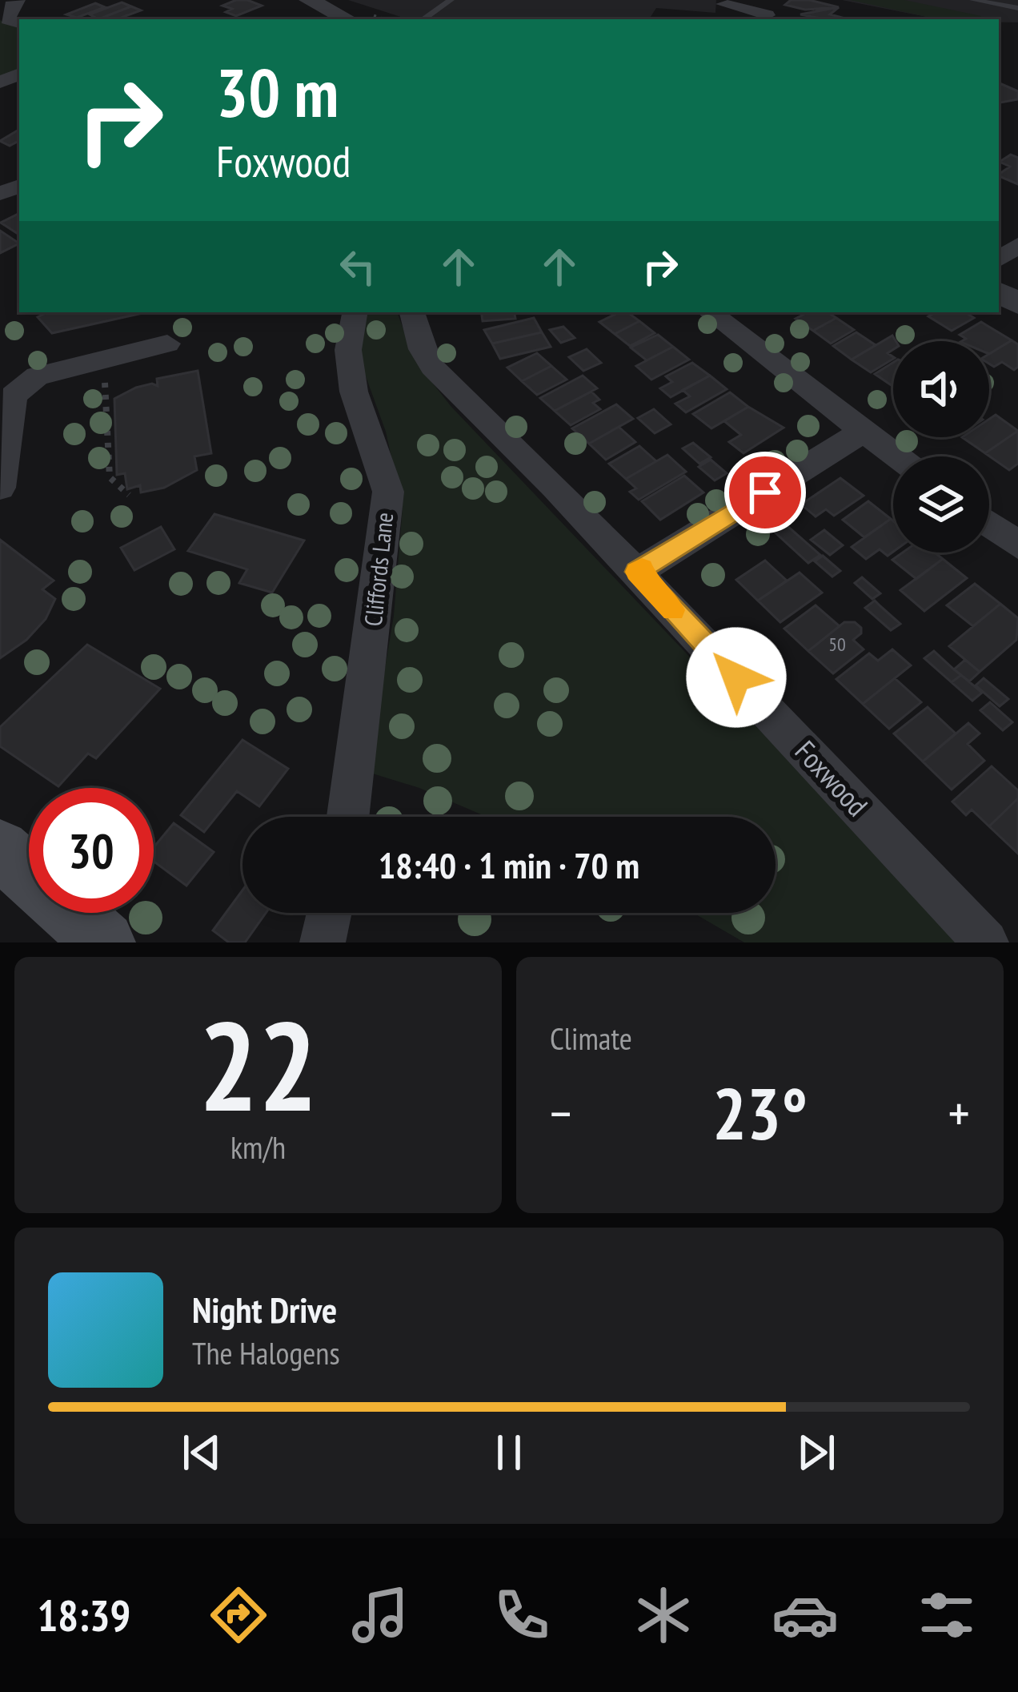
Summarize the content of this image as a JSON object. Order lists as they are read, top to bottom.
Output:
{
  "streets": {
    "street": ["Cliffords Lane", "Foxwood"]
  },
  "house_numbers": ["50"],
  "page": {
    "turn": ["30 m", "Foxwood"],
    "limit": "30",
    "trip": "18:40 · 1 min · 70 m",
    "tile": [
      ["22", "km/h"],
      "Climate"
    ],
    "heat": ["−", "23°", "+"],
    "song": ["Night Drive", "The Halogens"],
    "tabs": "18:39"
  }
}
